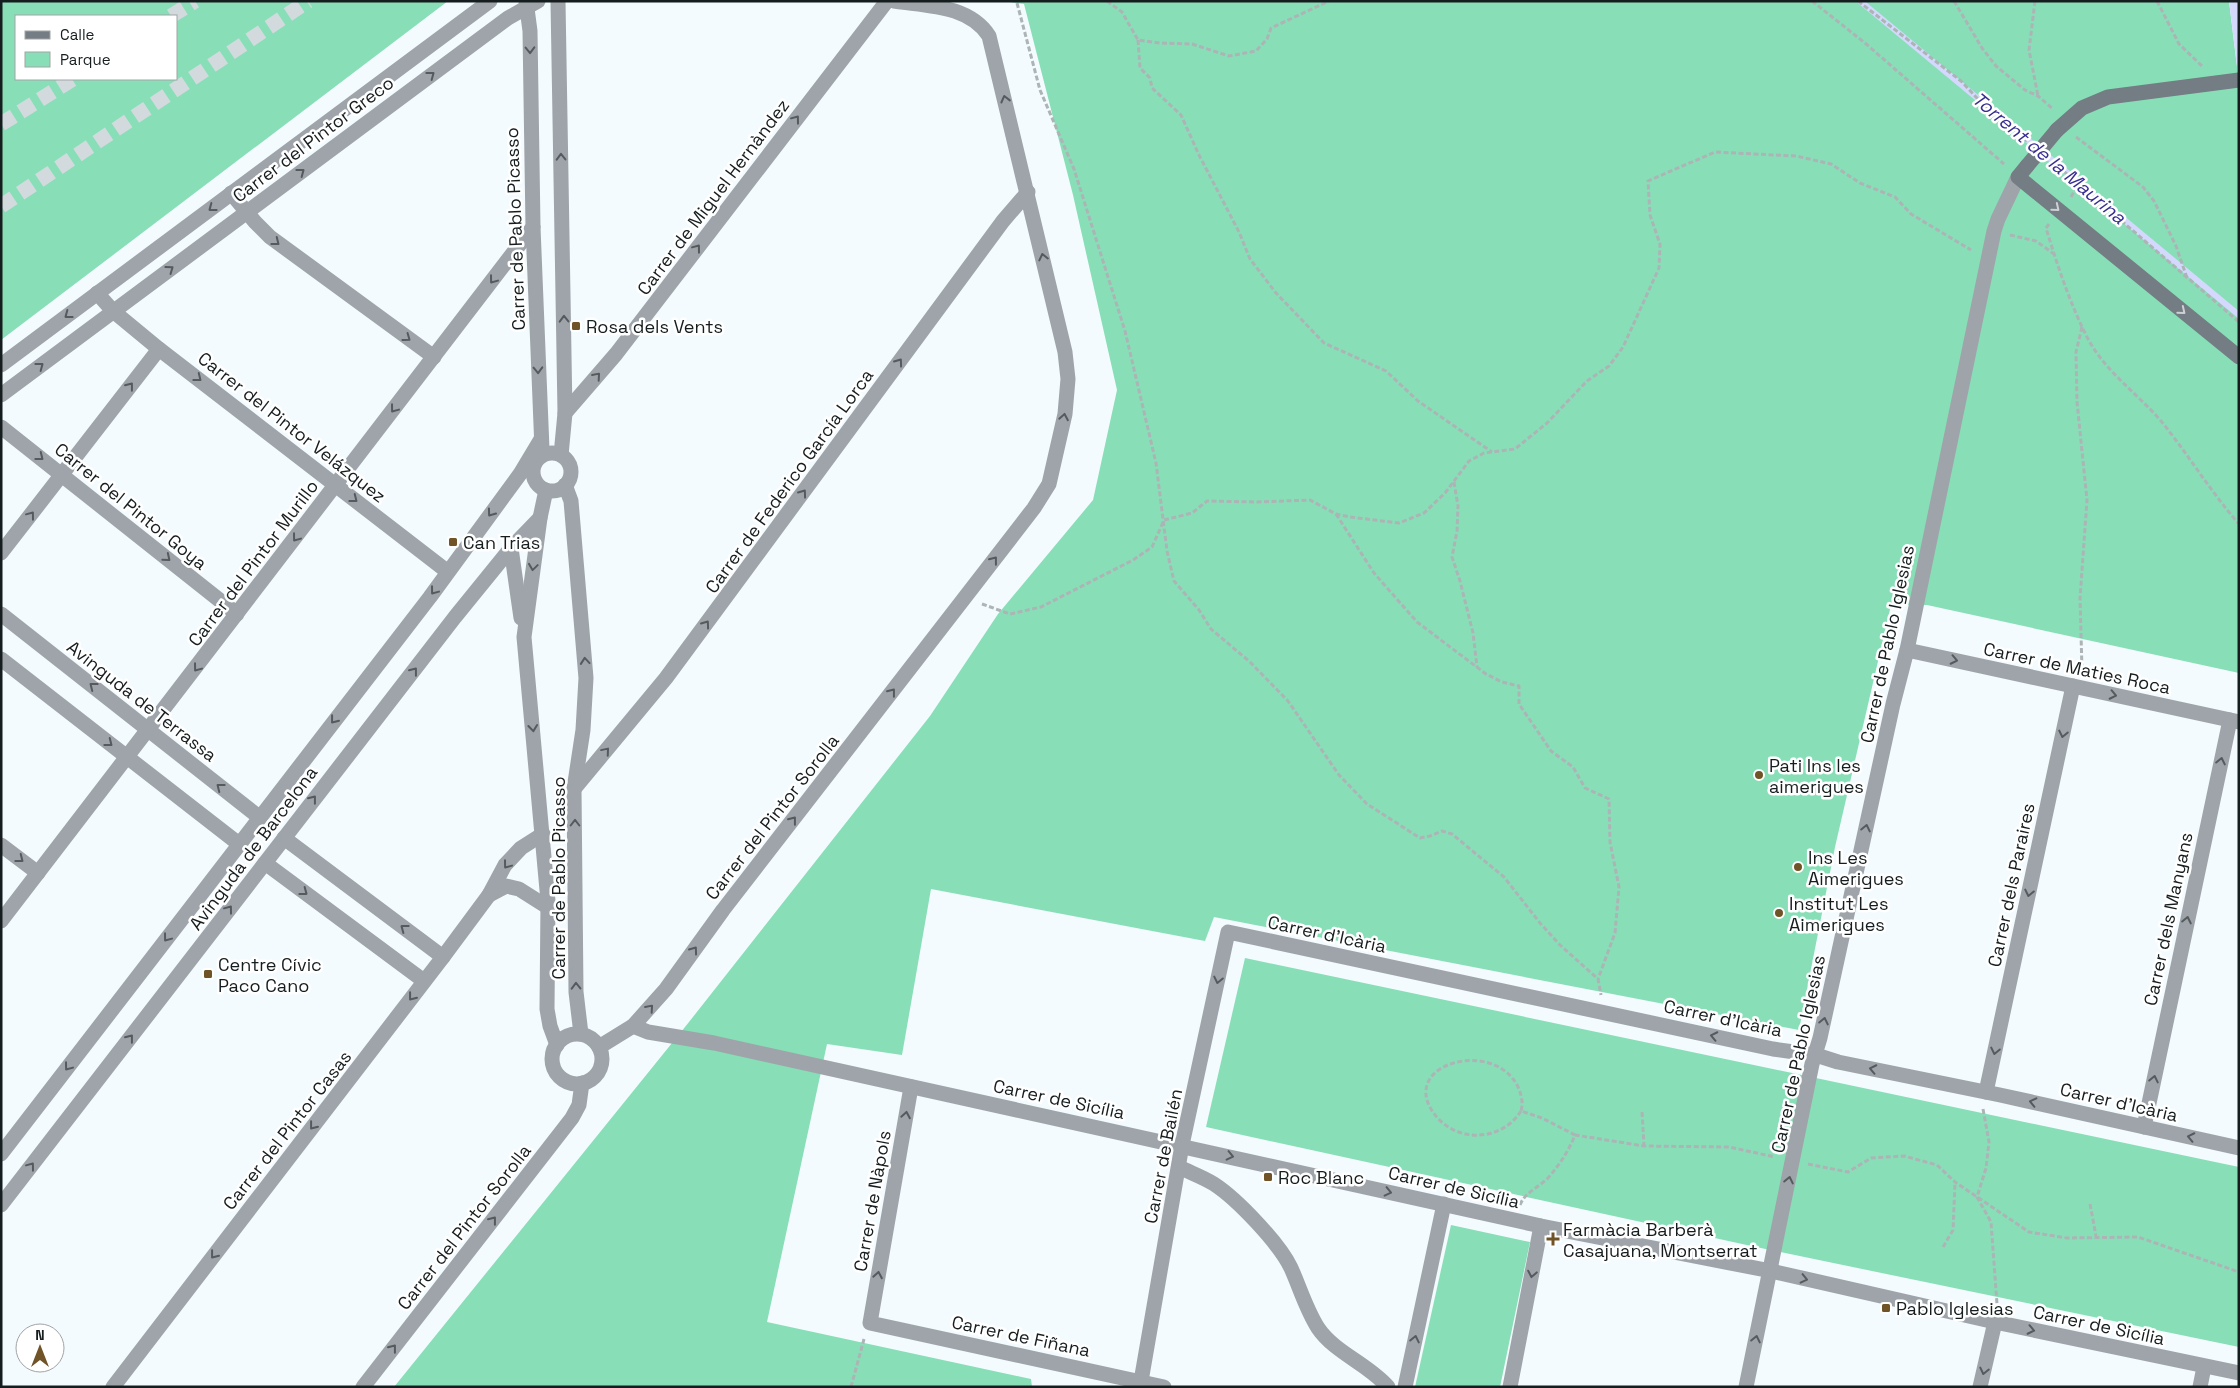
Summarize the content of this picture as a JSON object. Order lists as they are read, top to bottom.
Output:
{
  "streets": {
    "street": [
      "Carrer del Pintor Greco",
      "Carrer de Miguel Hernàndez",
      "Carrer de Pablo Picasso",
      "Carrer del Pintor Velázquez",
      "Carrer de Federico García Lorca",
      "Carrer del Pintor Goya",
      "Carrer del Pintor Murillo",
      "Carrer de Pablo Iglesias",
      "Carrer de Maties Roca",
      "Avinguda de Terrassa",
      "Carrer del Pintor Sorolla",
      "Avinguda de Barcelona",
      "Carrer dels Paraires",
      "Carrer dels Manyans",
      "Carrer d'Icària",
      "Carrer de Sicília",
      "Carrer del Pintor Casas",
      "Carrer de Bailén",
      "Carrer de Nàpols",
      "Carrer de Fiñana"
    ]
  },
  "crossings": [
    ["Carrer del Pintor Greco", "Carrer de Pablo Picasso"],
    ["Carrer del Pintor Greco", "Carrer del Pintor Velázquez"],
    ["Carrer de Pablo Picasso", "Carrer de Federico García Lorca"],
    ["Carrer de Pablo Picasso", "Carrer del Pintor Murillo"],
    ["Carrer de Pablo Picasso", "Carrer del Pintor Sorolla"],
    ["Carrer de Pablo Picasso", "Avinguda de Barcelona"],
    ["Carrer de Pablo Picasso", "Carrer del Pintor Casas"],
    ["Carrer del Pintor Velázquez", "Carrer del Pintor Murillo"],
    ["Carrer del Pintor Velázquez", "Avinguda de Barcelona"],
    ["Carrer del Pintor Goya", "Carrer del Pintor Murillo"],
    ["Carrer del Pintor Murillo", "Avinguda de Terrassa"],
    ["Carrer de Pablo Iglesias", "Carrer de Maties Roca"],
    ["Carrer de Pablo Iglesias", "Carrer d'Icària"],
    ["Carrer de Pablo Iglesias", "Carrer de Sicília"],
    ["Carrer de Maties Roca", "Carrer dels Paraires"],
    ["Carrer de Maties Roca", "Carrer dels Manyans"],
    ["Avinguda de Terrassa", "Avinguda de Barcelona"],
    ["Carrer del Pintor Sorolla", "Carrer de Sicília"],
    ["Carrer dels Paraires", "Carrer d'Icària"],
    ["Carrer dels Manyans", "Carrer d'Icària"],
    ["Carrer d'Icària", "Carrer de Bailén"],
    ["Carrer de Sicília", "Carrer de Bailén"],
    ["Carrer de Sicília", "Carrer de Nàpols"],
    ["Carrer de Bailén", "Carrer de Fiñana"],
    ["Carrer de Nàpols", "Carrer de Fiñana"]
  ],
  "one_way": [
    "Carrer de Miguel Hernàndez",
    "Carrer del Pintor Velázquez",
    "Carrer de Federico García Lorca",
    "Carrer del Pintor Goya",
    "Carrer del Pintor Murillo",
    "Carrer de Pablo Iglesias",
    "Carrer de Maties Roca",
    "Carrer del Pintor Sorolla",
    "Carrer dels Paraires",
    "Carrer dels Manyans",
    "Carrer d'Icària",
    "Carrer de Sicília",
    "Carrer del Pintor Casas",
    "Carrer de Bailén",
    "Carrer de Nàpols"
  ],
  "water": ["Torrent de la Maurina"],
  "places": {
    "transit": [
      "Rosa dels Vents",
      "Can Trias",
      "Centre Cívic Paco Cano",
      "Roc Blanc",
      "Pablo Iglesias"
    ],
    "other": ["Pati Ins les aimerigues", "Ins Les Aimerigues", "Institut Les Aimerigues"],
    "health": ["Farmàcia Barberà Casajuana, Montserrat"]
  },
  "legend": ["Calle", "Parque"],
  "north": "top"
}
